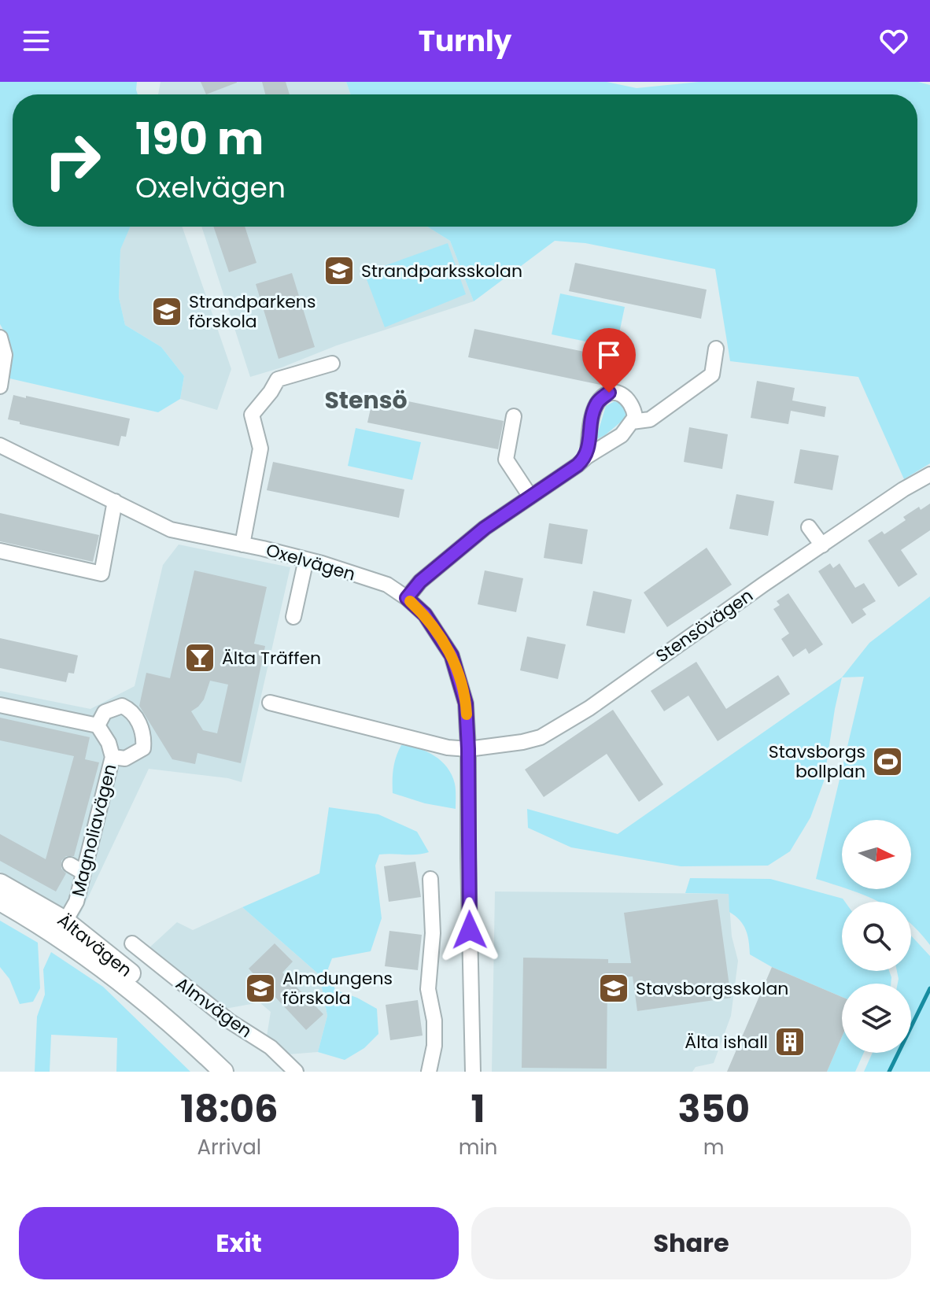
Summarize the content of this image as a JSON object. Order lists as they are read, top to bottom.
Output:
{
  "streets": {
    "main road": ["Ältavägen"],
    "street": [
      "Oxelvägen",
      "Stensövägen",
      "Magnoliavägen",
      "Almvägen"
    ]
  },
  "crossings": [
    ["Magnoliavägen", "Ältavägen"]
  ],
  "districts": ["Stensö"],
  "places": {
    "school or university": [
      "Strandparksskolan",
      "Strandparkens förskola",
      "Almdungens förskola",
      "Stavsborgsskolan"
    ],
    "bar": ["Älta Träffen"],
    "sports": ["Stavsborgs bollplan"],
    "building": ["Älta ishall"]
  },
  "north": "right",
  "page": {
    "header": "Turnly",
    "turn": ["190 m", "Oxelvägen"],
    "eta": [
      "18:06",
      "Arrival",
      "1",
      "min",
      "350",
      "m"
    ],
    "buttons": ["Exit", "Share"]
  }
}
